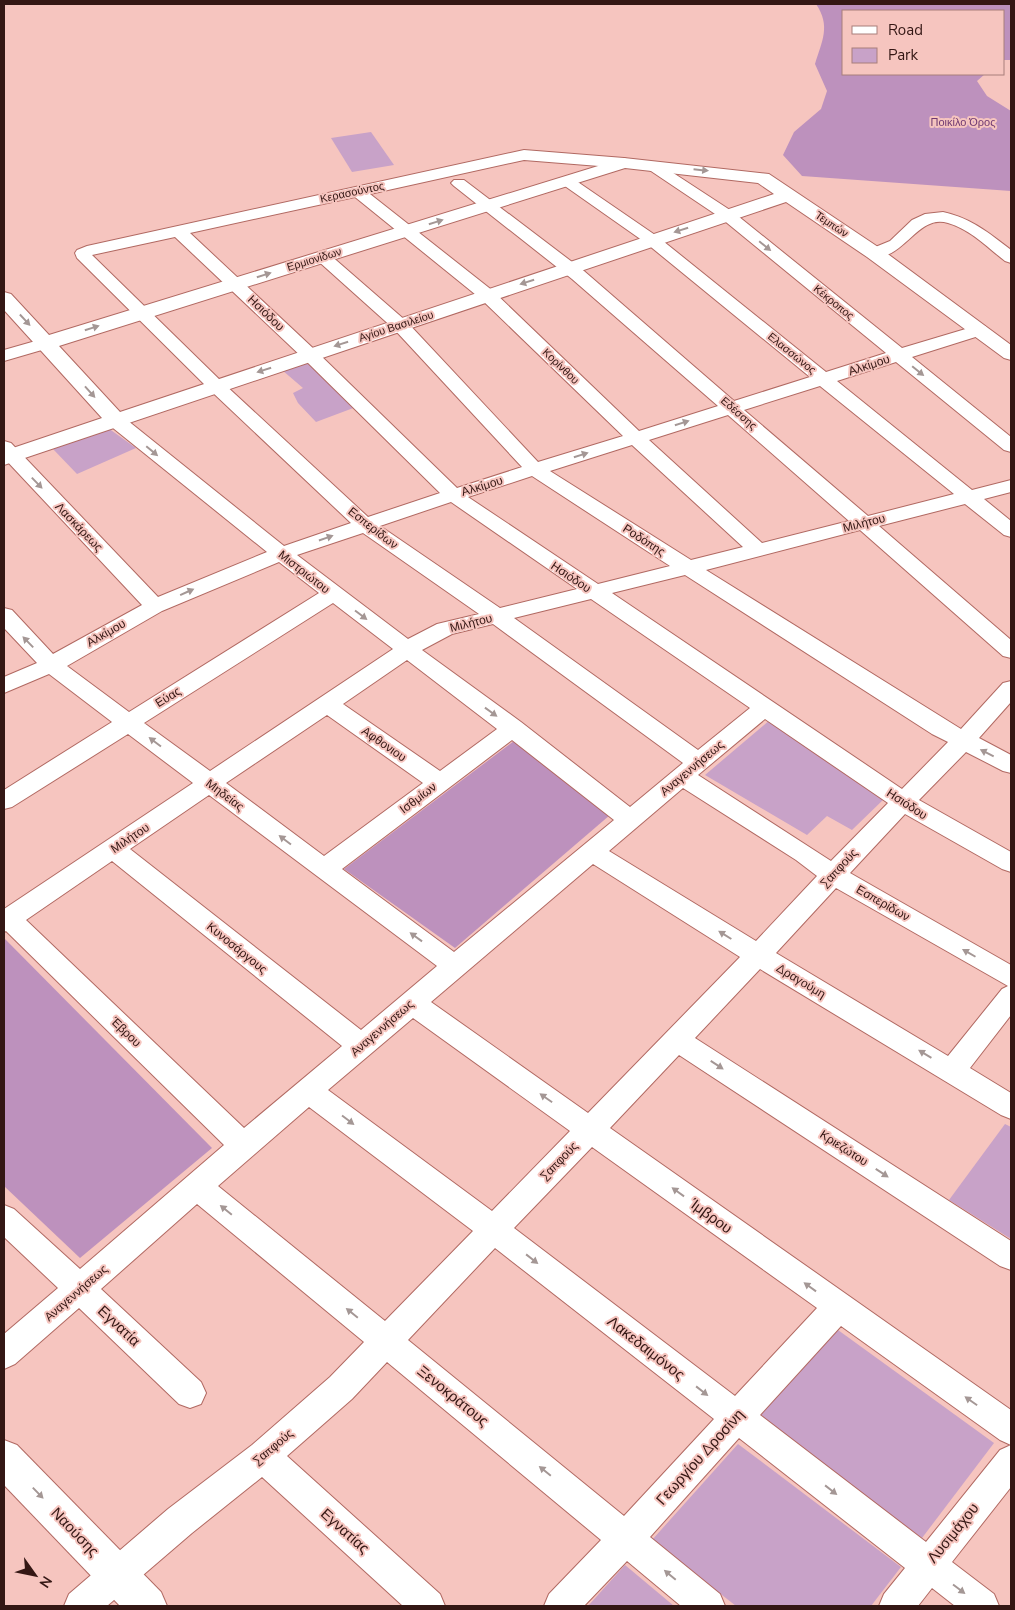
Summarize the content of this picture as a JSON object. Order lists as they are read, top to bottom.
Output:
{
  "streets": {
    "street": [
      "Κερασούντος",
      "Τεμπών",
      "Ερμιονίδων",
      "Κέκροπος",
      "Ησιόδου",
      "Αγίου Βασιλείου",
      "Ελασσώνος",
      "Αλκίμου",
      "Κορίνθου",
      "Εδέσσης",
      "Μιλήτου",
      "Λασκάρεως",
      "Εσπερίδων",
      "Ροδόπης",
      "Μιστριώτου",
      "Εύας",
      "Αφθονιου",
      "Αναγεννήσεως",
      "Μηδείας",
      "Ισθμίων",
      "Σαπφούς",
      "Κυνοσάργους",
      "Δραγούμη",
      "Έβρου",
      "Κριεζώτου",
      "Ίμβρου",
      "Εγνατία",
      "Λακεδαιμόνος",
      "Ξενοκράτους",
      "Γεωργίου Δροσίνη",
      "Εγνατίας",
      "Ναούσης",
      "Λυσιμάχου"
    ]
  },
  "crossings": [
    ["Κερασούντος", "Τεμπών"],
    ["Κερασούντος", "Ερμιονίδων"],
    ["Κερασούντος", "Ησιόδου"],
    ["Κερασούντος", "Κορίνθου"],
    ["Κερασούντος", "Εσπερίδων"],
    ["Τεμπών", "Ερμιονίδων"],
    ["Τεμπών", "Κέκροπος"],
    ["Τεμπών", "Αγίου Βασιλείου"],
    ["Τεμπών", "Αλκίμου"],
    ["Ερμιονίδων", "Ησιόδου"],
    ["Ερμιονίδων", "Ελασσώνος"],
    ["Ερμιονίδων", "Κορίνθου"],
    ["Ερμιονίδων", "Εδέσσης"],
    ["Ερμιονίδων", "Εσπερίδων"],
    ["Ερμιονίδων", "Ροδόπης"],
    ["Ερμιονίδων", "Μιστριώτου"],
    ["Κέκροπος", "Αγίου Βασιλείου"],
    ["Κέκροπος", "Αλκίμου"],
    ["Ησιόδου", "Αγίου Βασιλείου"],
    ["Ησιόδου", "Αλκίμου"],
    ["Ησιόδου", "Μιλήτου"],
    ["Ησιόδου", "Αναγεννήσεως"],
    ["Ησιόδου", "Σαπφούς"],
    ["Αγίου Βασιλείου", "Ελασσώνος"],
    ["Αγίου Βασιλείου", "Κορίνθου"],
    ["Αγίου Βασιλείου", "Εδέσσης"],
    ["Αγίου Βασιλείου", "Λασκάρεως"],
    ["Αγίου Βασιλείου", "Εσπερίδων"],
    ["Αγίου Βασιλείου", "Ροδόπης"],
    ["Αγίου Βασιλείου", "Μιστριώτου"],
    ["Ελασσώνος", "Αλκίμου"],
    ["Ελασσώνος", "Μιλήτου"],
    ["Αλκίμου", "Κορίνθου"],
    ["Αλκίμου", "Εδέσσης"],
    ["Αλκίμου", "Λασκάρεως"],
    ["Αλκίμου", "Εσπερίδων"],
    ["Αλκίμου", "Ροδόπης"],
    ["Αλκίμου", "Μιστριώτου"],
    ["Αλκίμου", "Μηδείας"],
    ["Κορίνθου", "Μιλήτου"],
    ["Εδέσσης", "Μιλήτου"],
    ["Μιλήτου", "Εσπερίδων"],
    ["Μιλήτου", "Ροδόπης"],
    ["Μιλήτου", "Μιστριώτου"],
    ["Μιλήτου", "Αφθονιου"],
    ["Μιλήτου", "Μηδείας"],
    ["Μιλήτου", "Κυνοσάργους"],
    ["Μιλήτου", "Έβρου"],
    ["Εσπερίδων", "Αναγεννήσεως"],
    ["Εσπερίδων", "Σαπφούς"],
    ["Ροδόπης", "Σαπφούς"],
    ["Μιστριώτου", "Εύας"],
    ["Μιστριώτου", "Αναγεννήσεως"],
    ["Μιστριώτου", "Ισθμίων"],
    ["Εύας", "Μηδείας"],
    ["Αφθονιου", "Ισθμίων"],
    ["Αναγεννήσεως", "Μηδείας"],
    ["Αναγεννήσεως", "Κυνοσάργους"],
    ["Αναγεννήσεως", "Δραγούμη"],
    ["Αναγεννήσεως", "Έβρου"],
    ["Αναγεννήσεως", "Ίμβρου"],
    ["Αναγεννήσεως", "Εγνατία"],
    ["Αναγεννήσεως", "Λακεδαιμόνος"],
    ["Αναγεννήσεως", "Ξενοκράτους"],
    ["Μηδείας", "Ισθμίων"],
    ["Σαπφούς", "Δραγούμη"],
    ["Σαπφούς", "Κριεζώτου"],
    ["Σαπφούς", "Ίμβρου"],
    ["Σαπφούς", "Λακεδαιμόνος"],
    ["Σαπφούς", "Ξενοκράτους"],
    ["Σαπφούς", "Εγνατίας"],
    ["Σαπφούς", "Ναούσης"],
    ["Ίμβρου", "Γεωργίου Δροσίνη"],
    ["Λακεδαιμόνος", "Γεωργίου Δροσίνη"],
    ["Λακεδαιμόνος", "Λυσιμάχου"],
    ["Ξενοκράτους", "Γεωργίου Δροσίνη"]
  ],
  "one_way": [
    "Ερμιονίδων",
    "Κέκροπος",
    "Αγίου Βασιλείου",
    "Αλκίμου",
    "Λασκάρεως",
    "Μιστριώτου",
    "Μηδείας",
    "Δραγούμη",
    "Κριεζώτου",
    "Ίμβρου",
    "Λακεδαιμόνος",
    "Ξενοκράτους",
    "Ναούσης"
  ],
  "parks": ["Ποικίλο Όρος"],
  "legend": ["Road", "Park"],
  "north": "bottom right"
}
